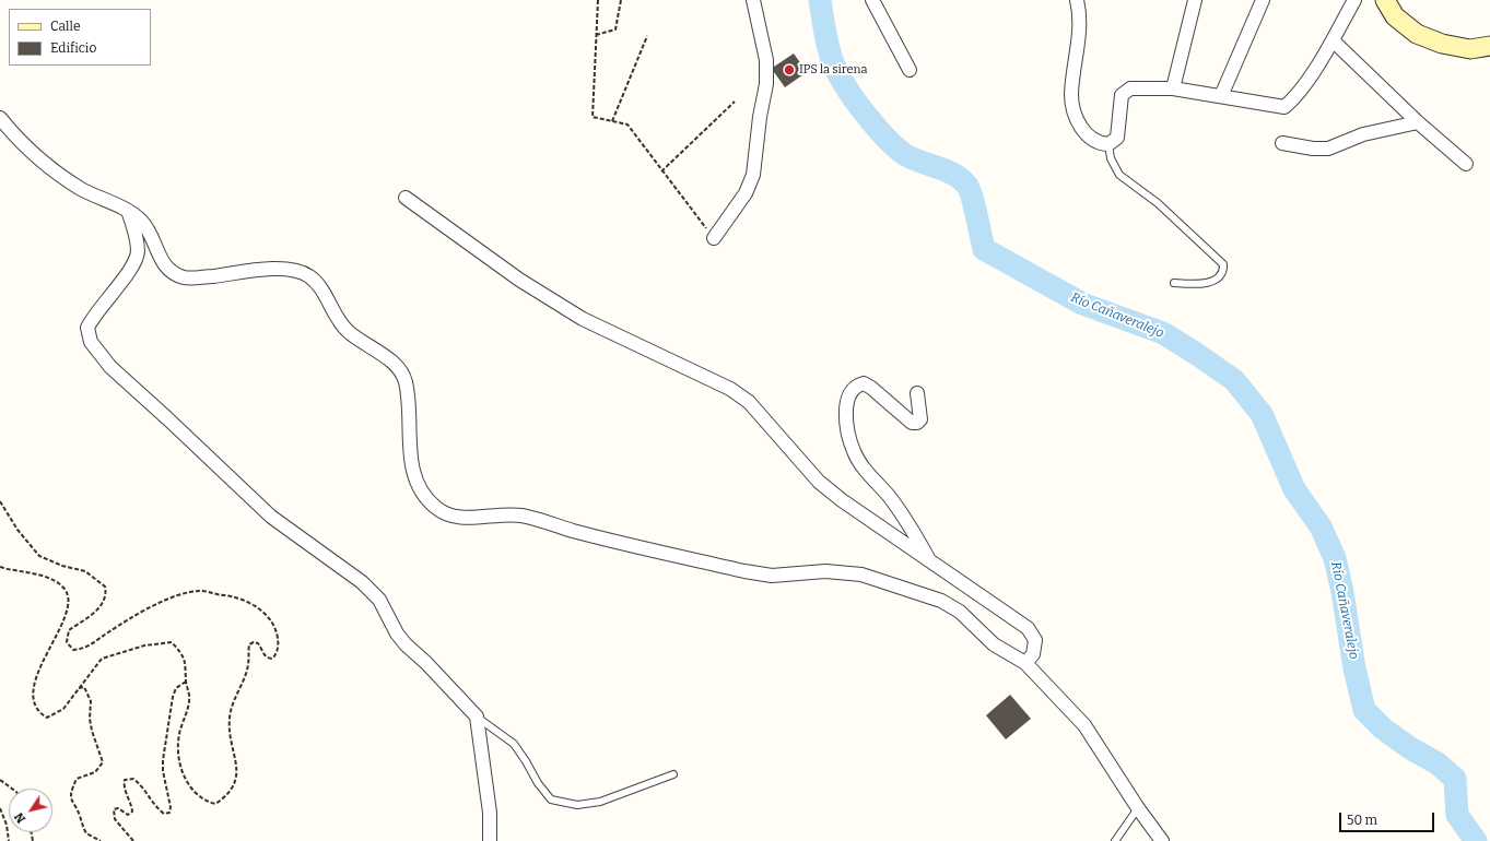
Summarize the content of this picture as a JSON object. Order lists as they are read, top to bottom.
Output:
{
  "water": ["Río Cañaveralejo"],
  "places": ["IPS la sirena"],
  "legend": ["Calle", "Edificio"],
  "scale_bar": "50 m",
  "north": "bottom left"
}
